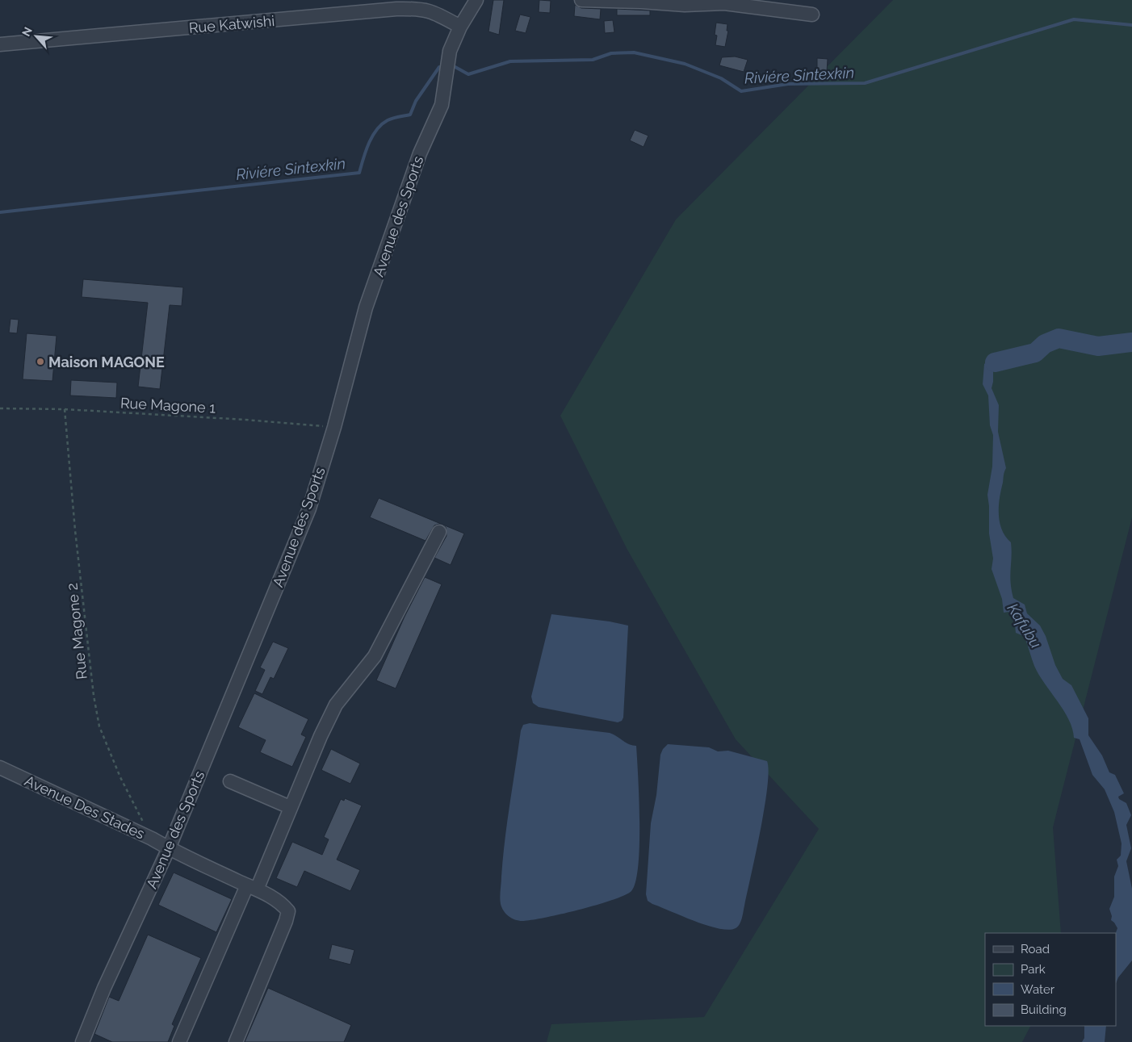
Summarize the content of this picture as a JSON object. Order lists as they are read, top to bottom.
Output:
{
  "streets": {
    "street": ["Rue Katwishi", "Avenue des Sports", "Avenue Des Stades"],
    "path": ["Rue Magone 1", "Rue Magone 2"]
  },
  "crossings": [
    ["Rue Katwishi", "Avenue des Sports"],
    ["Avenue des Sports", "Rue Magone 1"],
    ["Avenue des Sports", "Avenue Des Stades"],
    ["Rue Magone 1", "Rue Magone 2"],
    ["Rue Magone 2", "Avenue Des Stades"]
  ],
  "water": ["Riviére Sintexkin", "Kafubu"],
  "places": ["Maison MAGONE"],
  "legend": [
    "Road",
    "Park",
    "Water",
    "Building"
  ],
  "north": "top left"
}
